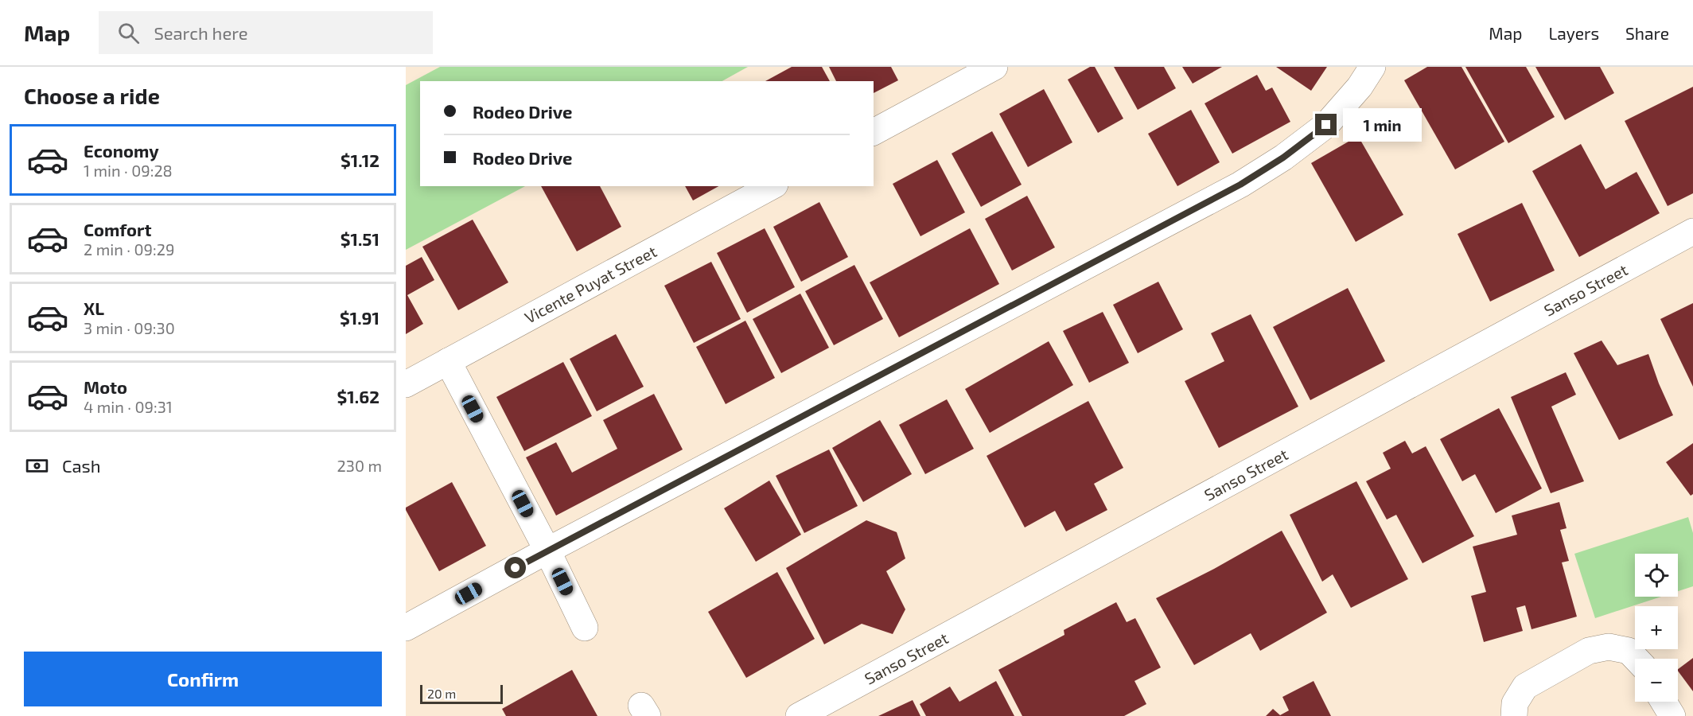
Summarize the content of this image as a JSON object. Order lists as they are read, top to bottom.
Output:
{
  "streets": {
    "street": ["Vicente Puyat Street", "Sanso Street"]
  },
  "scale_bar": "20 m",
  "page": {
    "header": "Map",
    "search": "Search here",
    "nav": ["Map", "Layers", "Share"],
    "heading": "Choose a ride",
    "banner": ["Rodeo Drive", "Rodeo Drive"],
    "bubble": "1 min",
    "list": [
      {
        "name": "Economy",
        "note": "1 min · 09:28",
        "value": "$1.12"
      },
      {
        "name": "Comfort",
        "note": "2 min · 09:29",
        "value": "$1.51"
      },
      {
        "name": "XL",
        "note": "3 min · 09:30",
        "value": "$1.91"
      },
      {
        "name": "Moto",
        "note": "4 min · 09:31",
        "value": "$1.62"
      }
    ],
    "pay": ["Cash", "230 m"],
    "map_buttons": ["+", "−"],
    "buttons": "Confirm",
    "scale": "20 m"
  }
}
